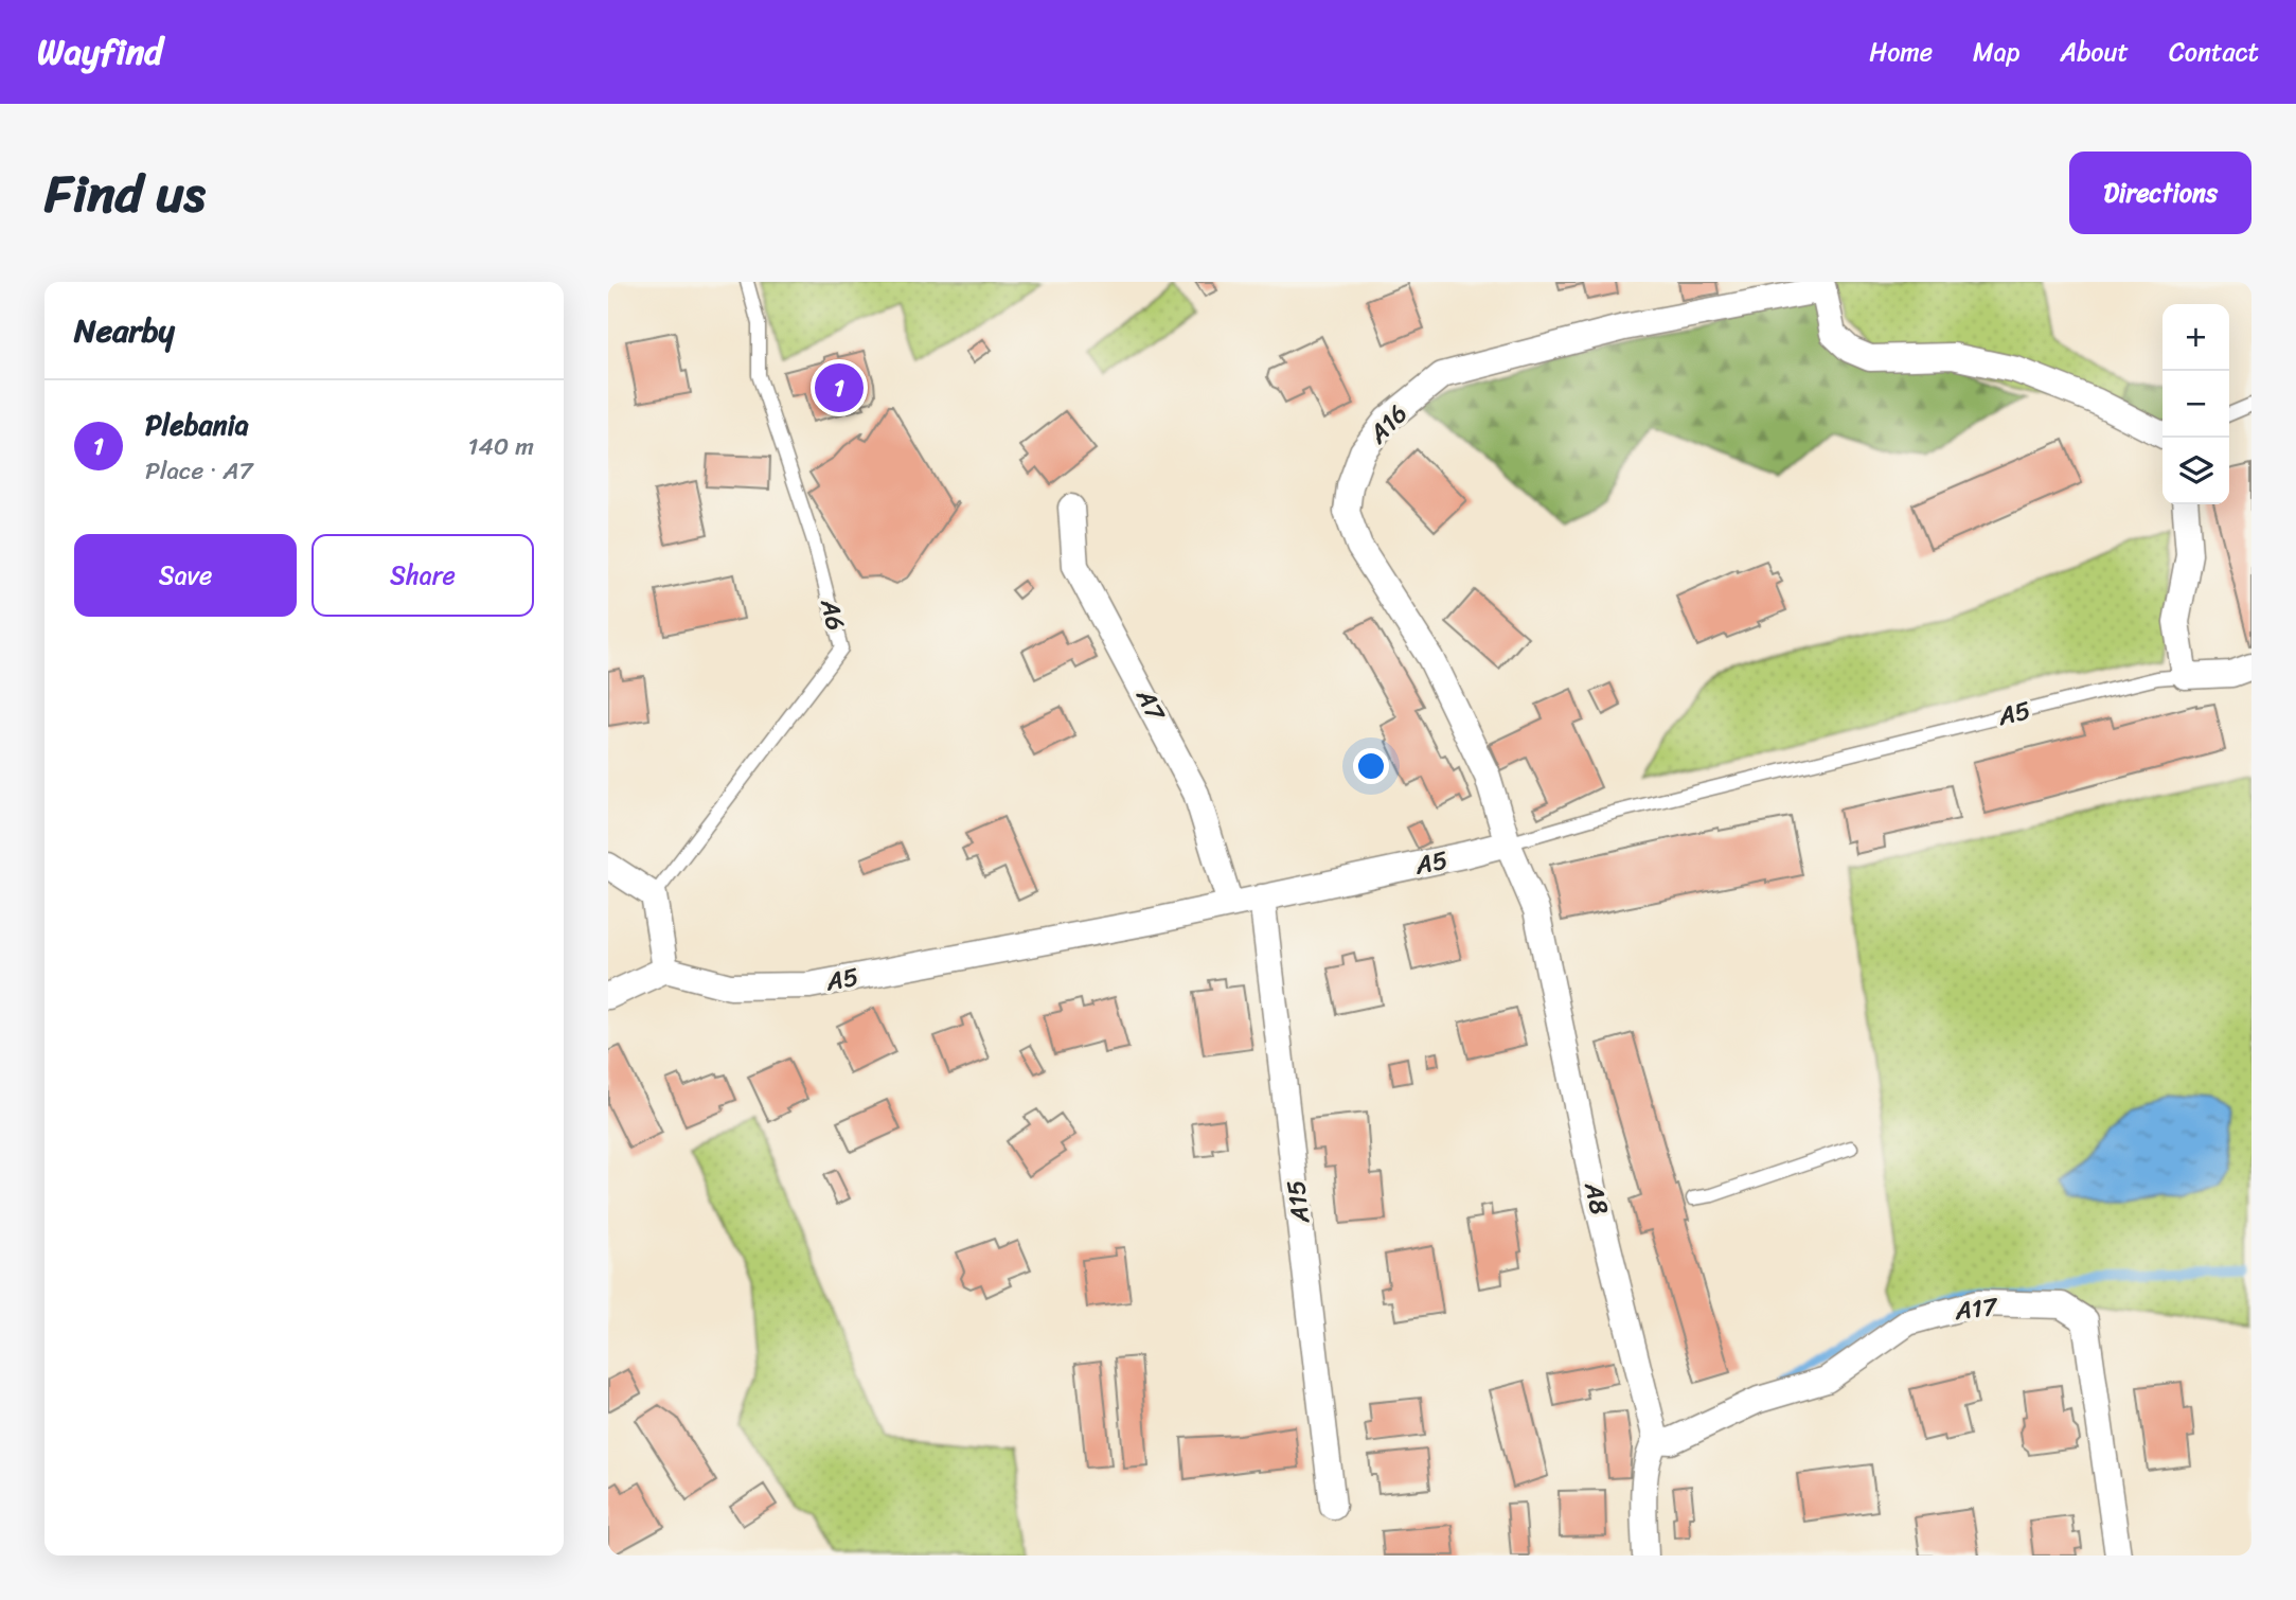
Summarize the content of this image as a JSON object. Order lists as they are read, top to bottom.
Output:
{
  "streets": {
    "street": [
      "A16",
      "A7",
      "A5",
      "A8",
      "A15",
      "A17"
    ],
    "lane": ["A6"]
  },
  "crossings": [
    ["A16", "A5"],
    ["A16", "A8"],
    ["A7", "A5"],
    ["A5", "A8"],
    ["A5", "A15"],
    ["A8", "A17"]
  ],
  "page": {
    "header": "Wayfind",
    "nav": [
      "Home",
      "Map",
      "About",
      "Contact"
    ],
    "title": "Find us",
    "buttons": [
      "Directions",
      ["Save", "Share"]
    ],
    "heading": "Nearby",
    "map_buttons": ["+", "−"],
    "pins": "1",
    "list": [
      {
        "mark": "1",
        "name": "Plebania",
        "note": "Place · A7",
        "value": "140 m"
      }
    ]
  }
}
